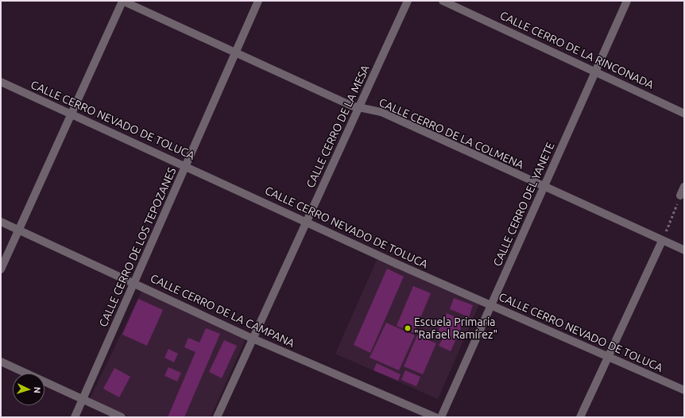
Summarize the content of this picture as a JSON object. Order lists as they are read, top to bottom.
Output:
{
  "streets": {
    "street": [
      "CALLE CERRO DE LA RINCONADA",
      "CALLE CERRO NEVADO DE TOLUCA",
      "CALLE CERRO DE LA MESA",
      "CALLE CERRO DE LA COLMENA",
      "CALLE CERRO DEL YANETE",
      "CALLE CERRO DE LOS TEPOZANES",
      "CALLE CERRO DE LA CAMPANA"
    ]
  },
  "crossings": [
    ["CALLE CERRO DE LA RINCONADA", "CALLE CERRO DEL YANETE"],
    ["CALLE CERRO NEVADO DE TOLUCA", "CALLE CERRO DE LA MESA"],
    ["CALLE CERRO NEVADO DE TOLUCA", "CALLE CERRO DEL YANETE"],
    ["CALLE CERRO NEVADO DE TOLUCA", "CALLE CERRO DE LOS TEPOZANES"],
    ["CALLE CERRO DE LA MESA", "CALLE CERRO DE LA COLMENA"],
    ["CALLE CERRO DE LA MESA", "CALLE CERRO DE LA CAMPANA"],
    ["CALLE CERRO DE LA COLMENA", "CALLE CERRO DEL YANETE"],
    ["CALLE CERRO DE LA COLMENA", "CALLE CERRO DE LOS TEPOZANES"],
    ["CALLE CERRO DE LOS TEPOZANES", "CALLE CERRO DE LA CAMPANA"]
  ],
  "places": ["Escuela Primaria \"Rafael Ramírez\""],
  "north": "right"
}
